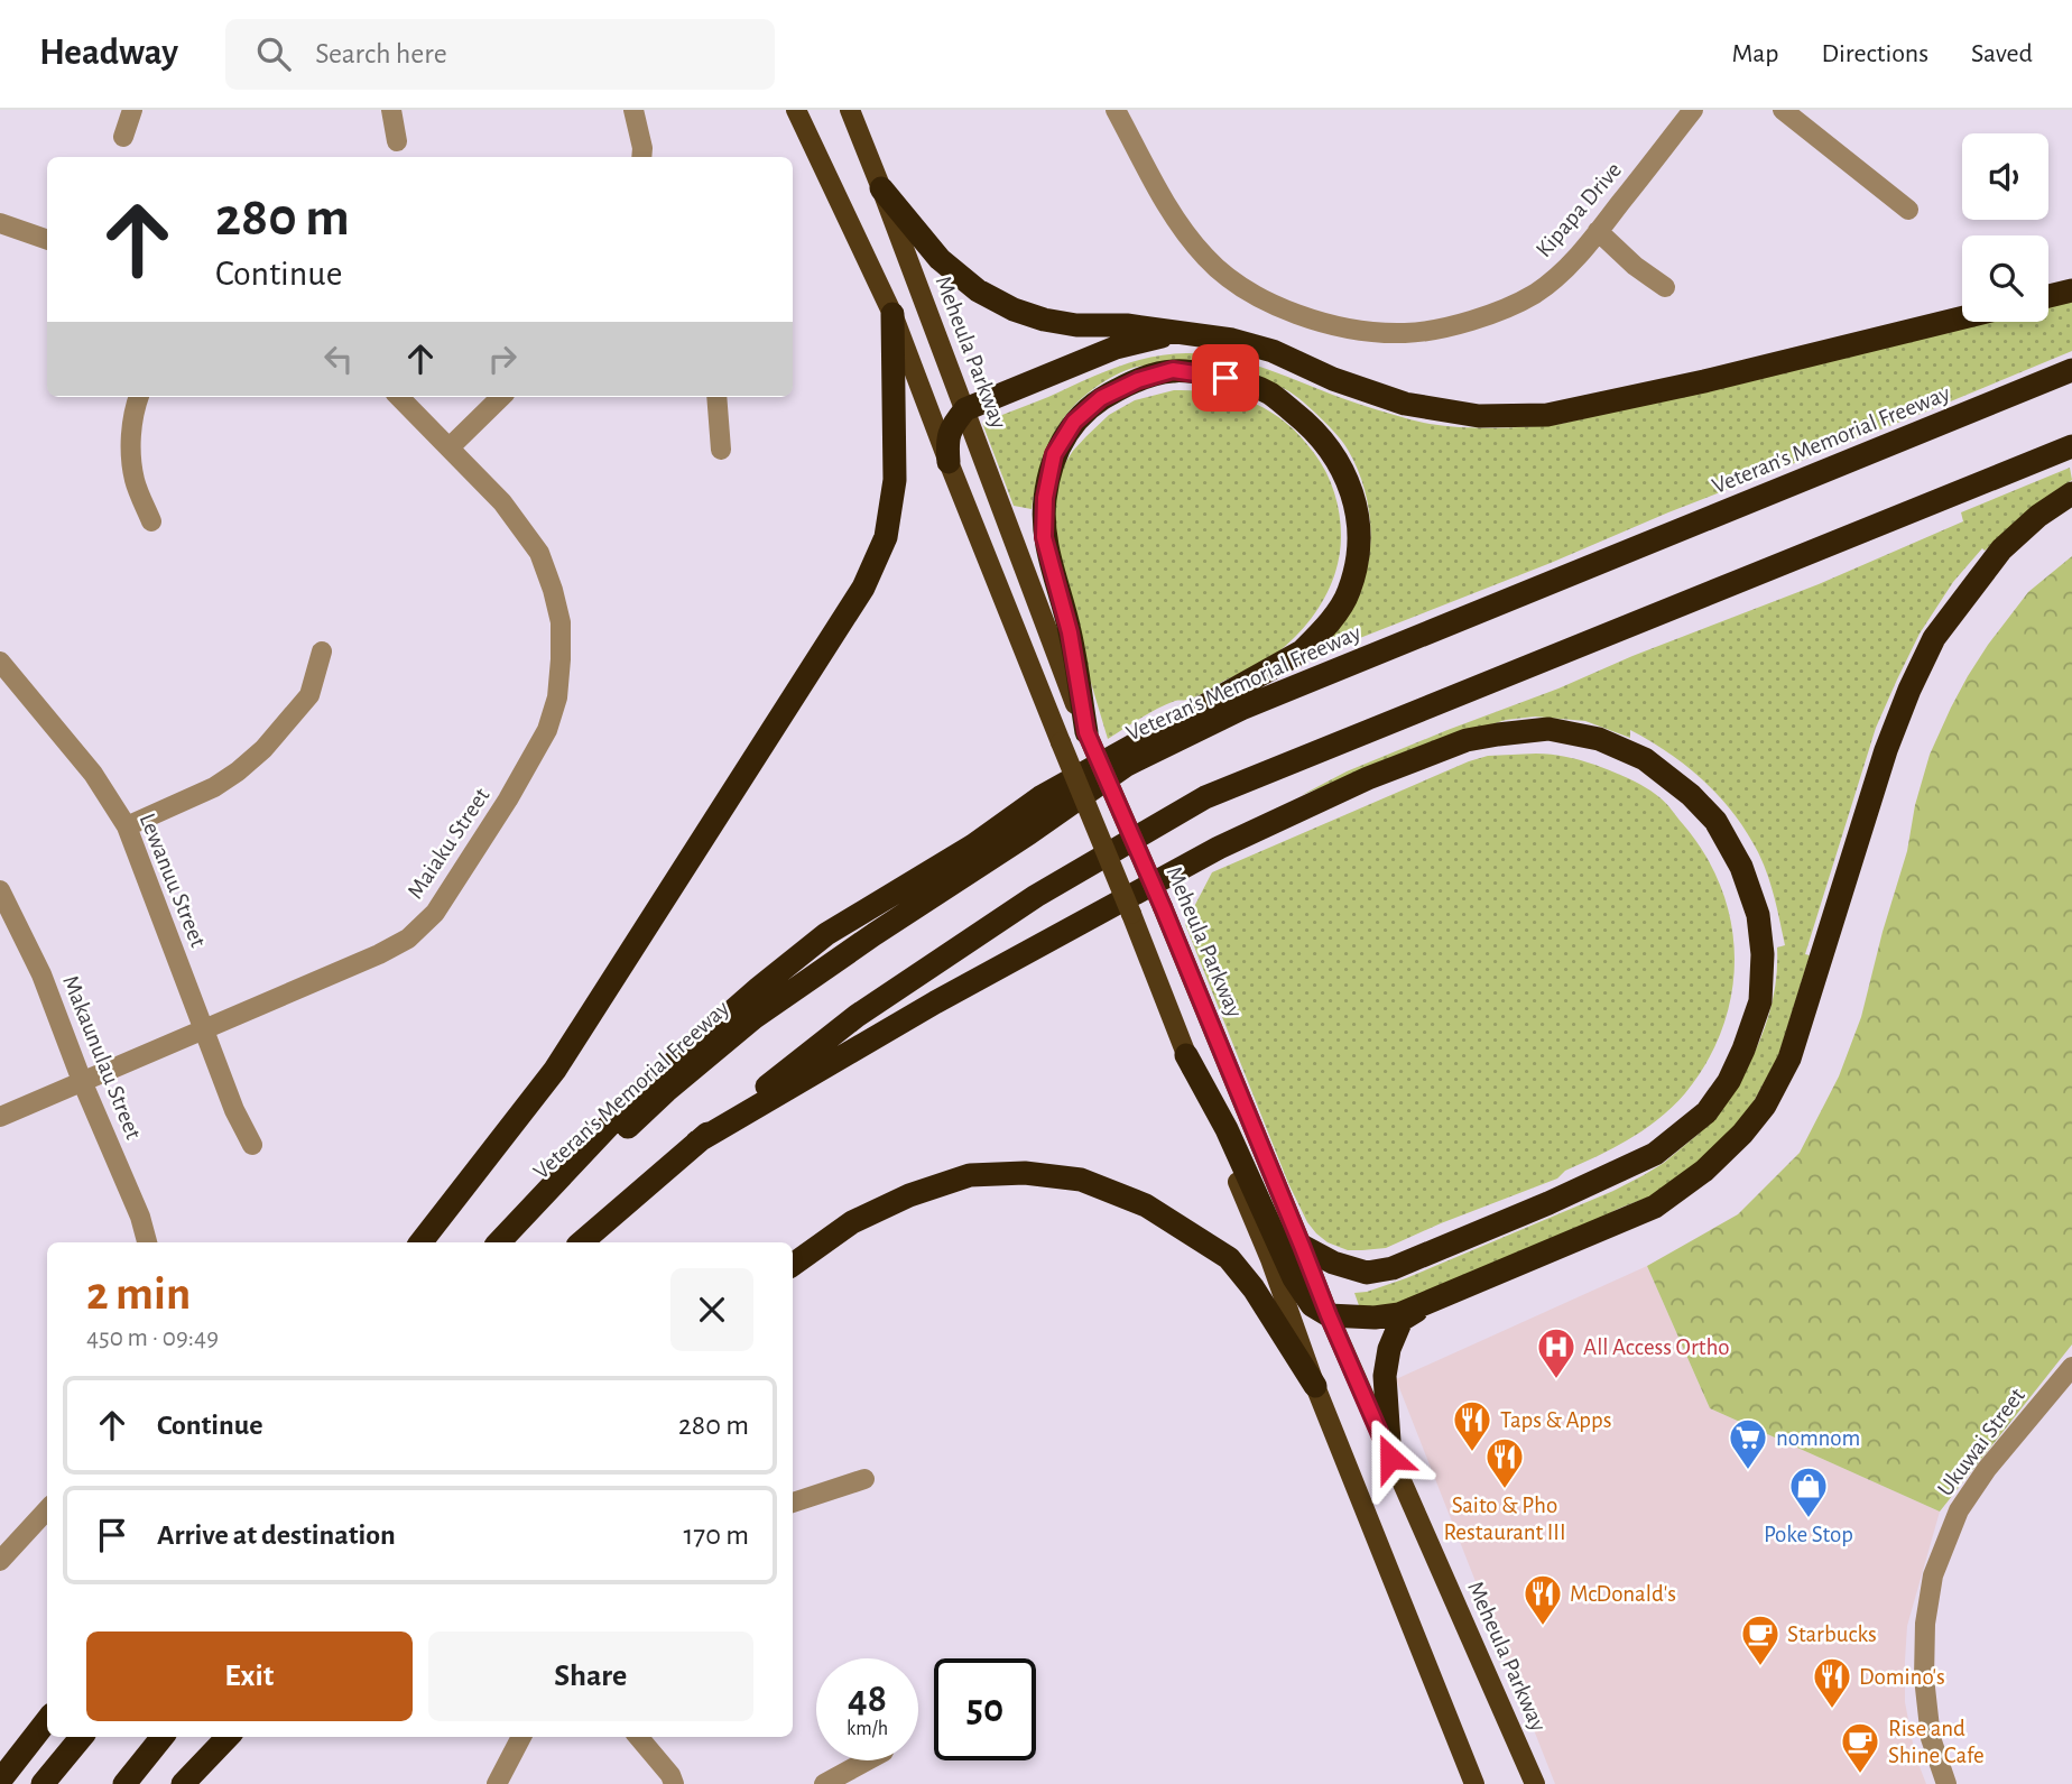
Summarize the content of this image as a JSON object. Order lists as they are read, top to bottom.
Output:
{
  "streets": {
    "highway": ["Veteran's Memorial Freeway"],
    "main road": ["Meheula Parkway"],
    "street": [
      "Kipapa Drive",
      "Maiaku Street",
      "Lewanuu Street",
      "Makaunulau Street",
      "Ukuwai Street"
    ]
  },
  "crossings": [
    ["Maiaku Street", "Lewanuu Street"],
    ["Maiaku Street", "Makaunulau Street"]
  ],
  "places": {
    "hospital": ["All Access Ortho"],
    "restaurant": [
      "Taps & Apps",
      "Saito & Pho Restaurant III",
      "McDonald's",
      "Domino's"
    ],
    "supermarket": ["nomnom"],
    "shop": ["Poke Stop"],
    "cafe": ["Starbucks", "Rise and Shine Cafe"]
  },
  "page": {
    "header": "Headway",
    "search": "Search here",
    "nav": ["Map", "Directions", "Saved"],
    "turn": ["280 m", "Continue"],
    "heading": ["2 min", "450 m · 09:49"],
    "list": [
      {
        "name": "Continue",
        "value": "280 m"
      },
      {
        "name": "Arrive at destination",
        "value": "170 m"
      }
    ],
    "buttons": ["Exit", "Share"],
    "speed": "48 km/h",
    "limit": "50"
  }
}
